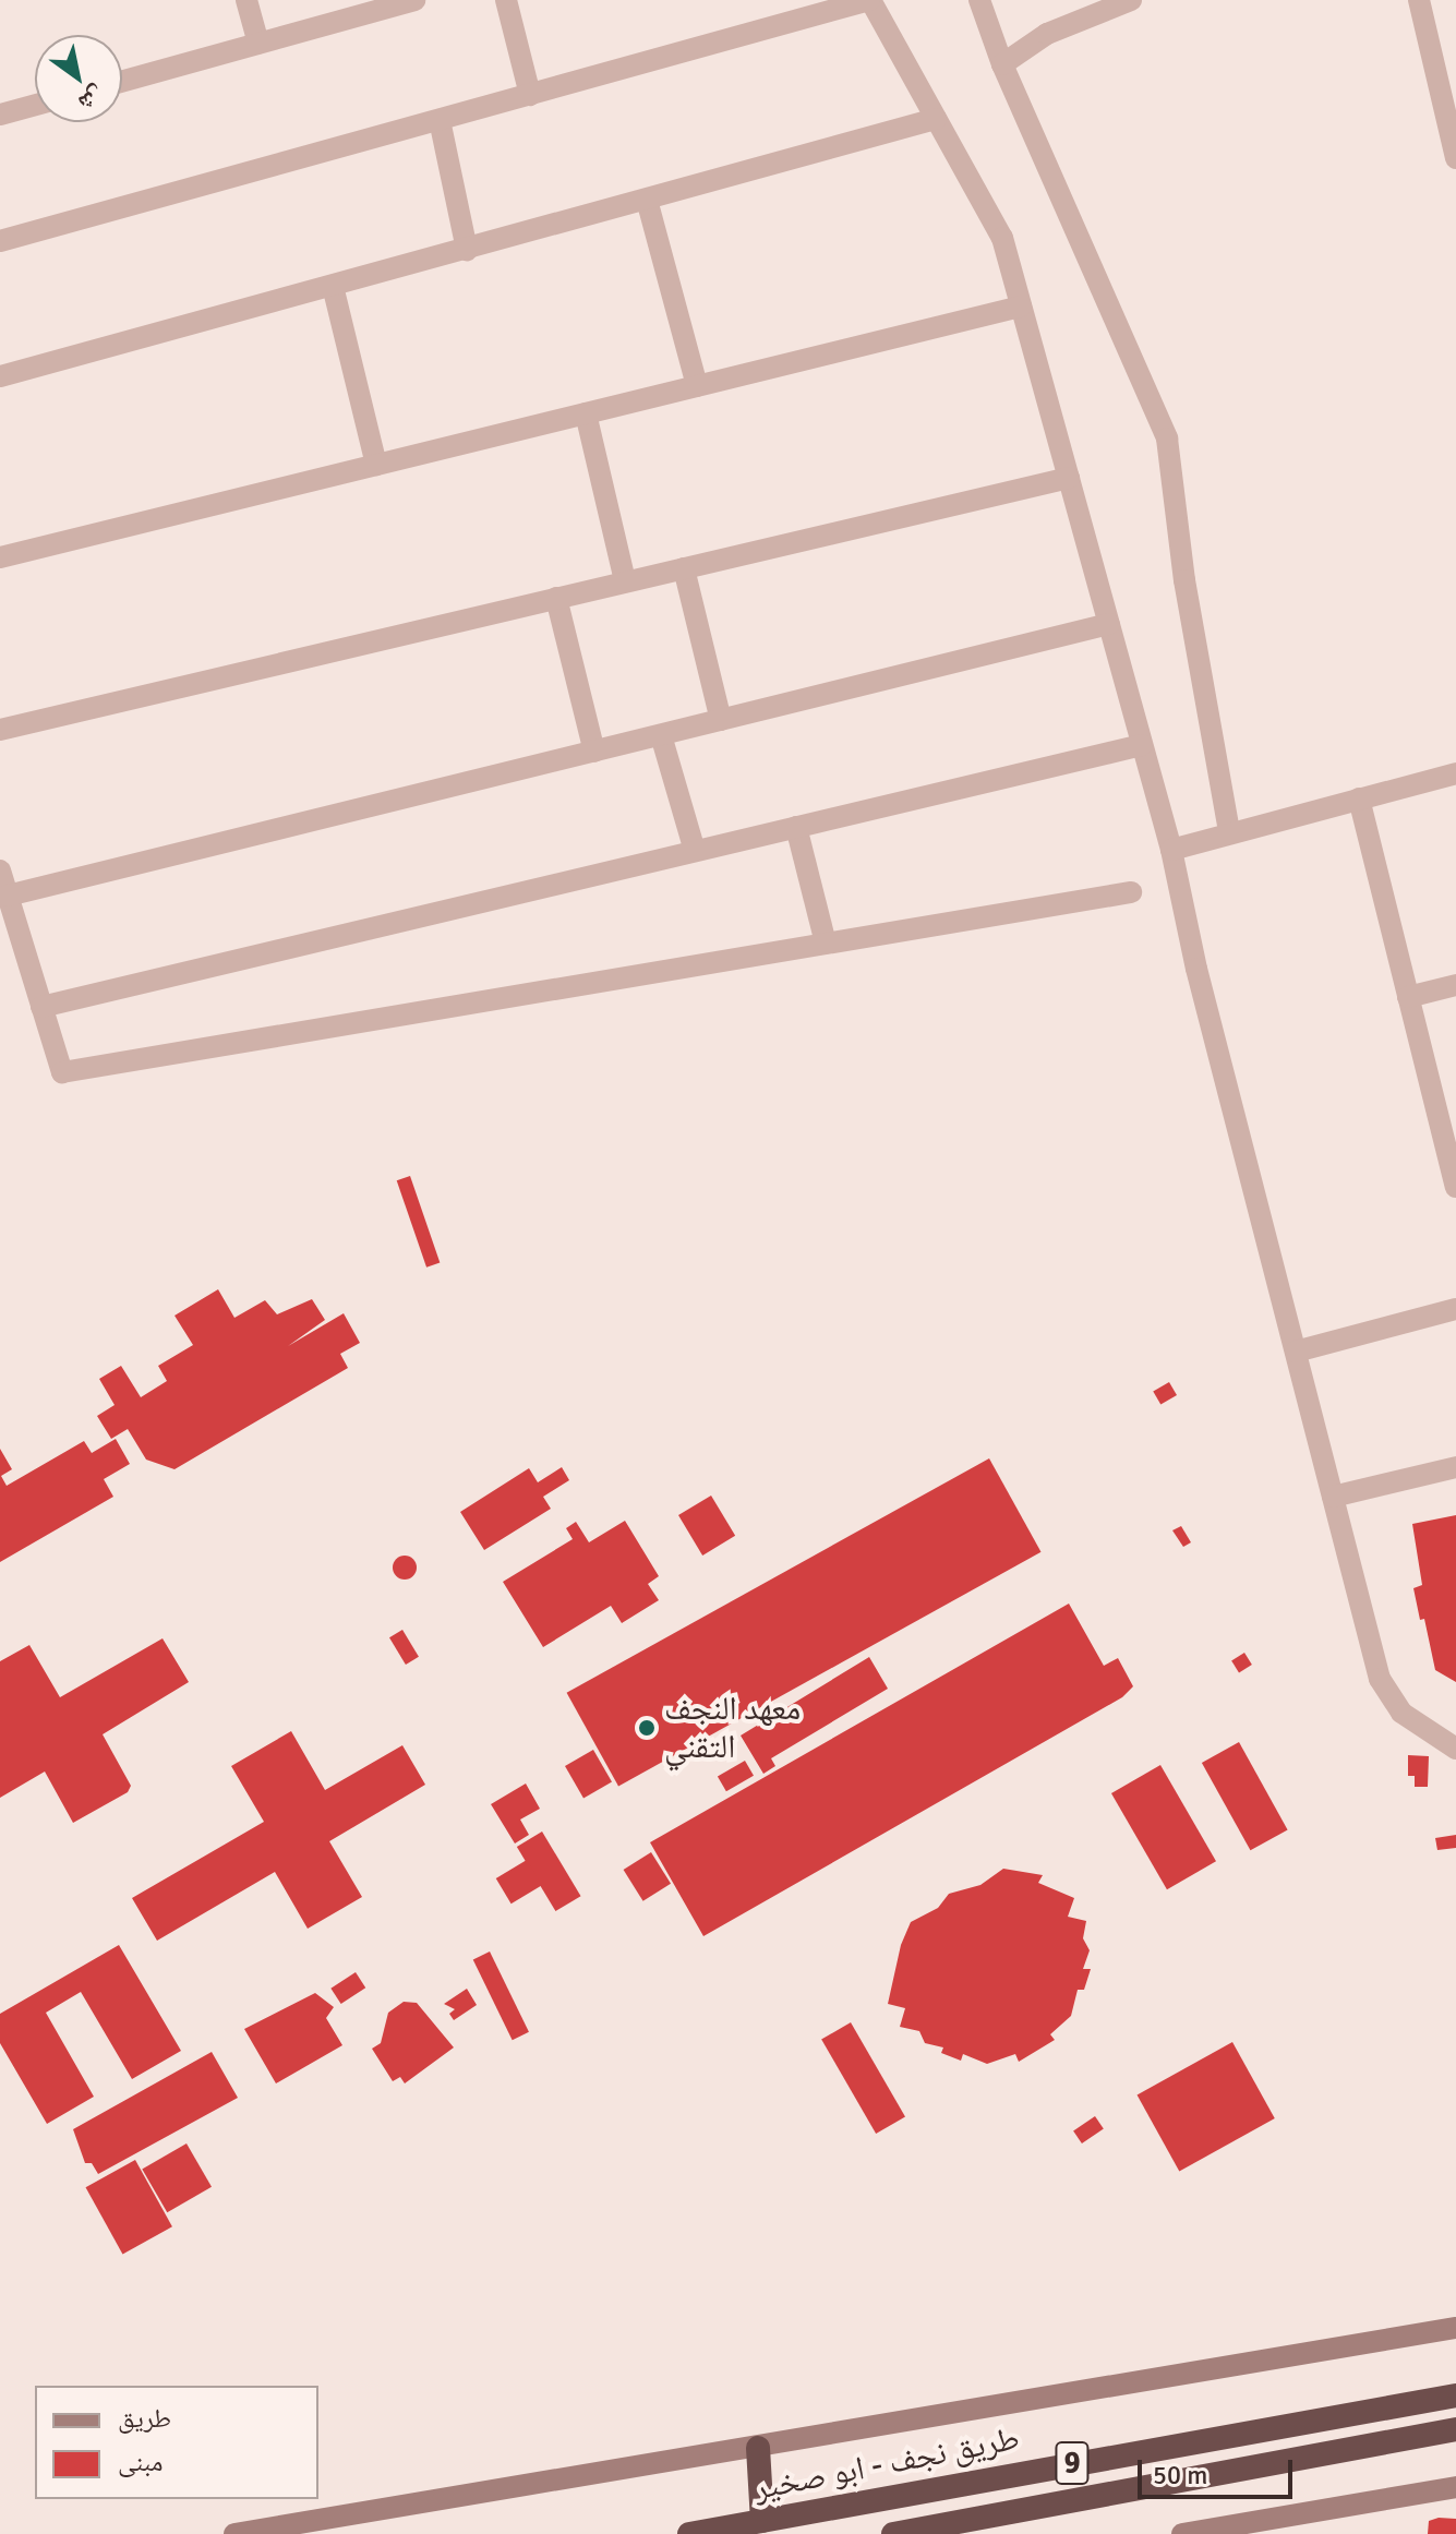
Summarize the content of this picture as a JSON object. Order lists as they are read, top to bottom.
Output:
{
  "streets": {
    "highway": ["9", "طريق نجف - ابو صخير"]
  },
  "places": ["معهد النجف التقني"],
  "legend": ["طريق", "مبنى"],
  "scale_bar": "50 m",
  "north": "bottom right"
}
